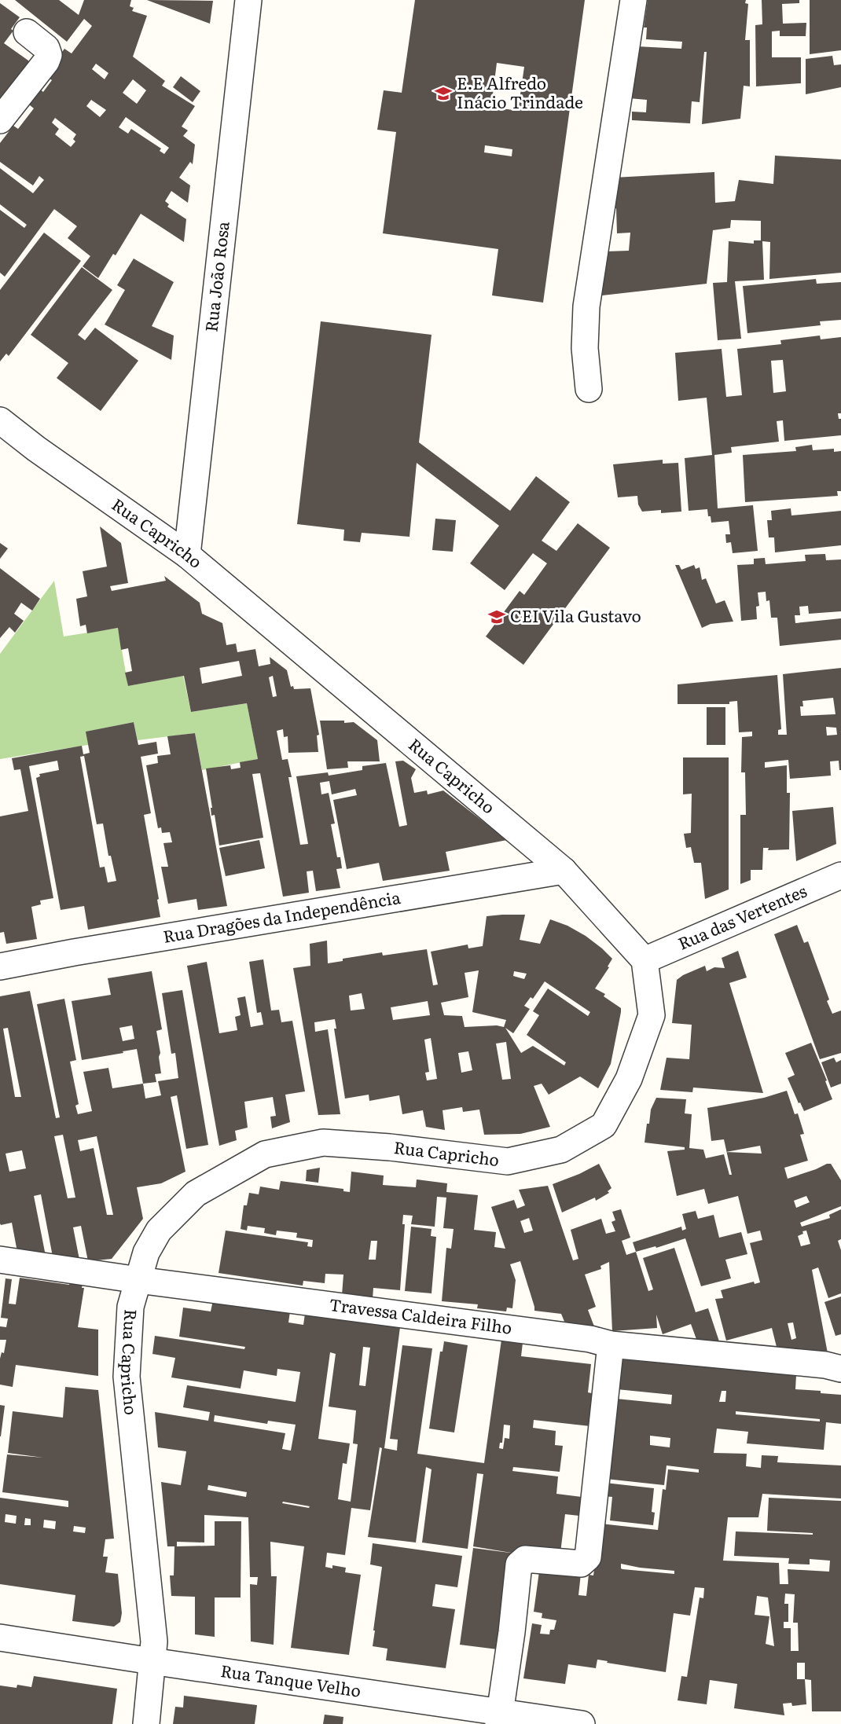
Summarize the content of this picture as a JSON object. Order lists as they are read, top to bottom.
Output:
{
  "streets": {
    "street": [
      "Rua João Rosa",
      "Rua Capricho",
      "Rua Dragões da Independência",
      "Rua das Vertentes",
      "Travessa Caldeira Filho",
      "Rua Tanque Velho"
    ]
  },
  "crossings": [
    ["Rua João Rosa", "Rua Capricho"],
    ["Rua Capricho", "Rua Dragões da Independência"],
    ["Rua Capricho", "Rua das Vertentes"],
    ["Rua Capricho", "Travessa Caldeira Filho"],
    ["Rua Capricho", "Rua Tanque Velho"]
  ],
  "places": {
    "school or university": ["E.E Alfredo Inácio Trindade", "CEI Vila Gustavo"]
  }
}
